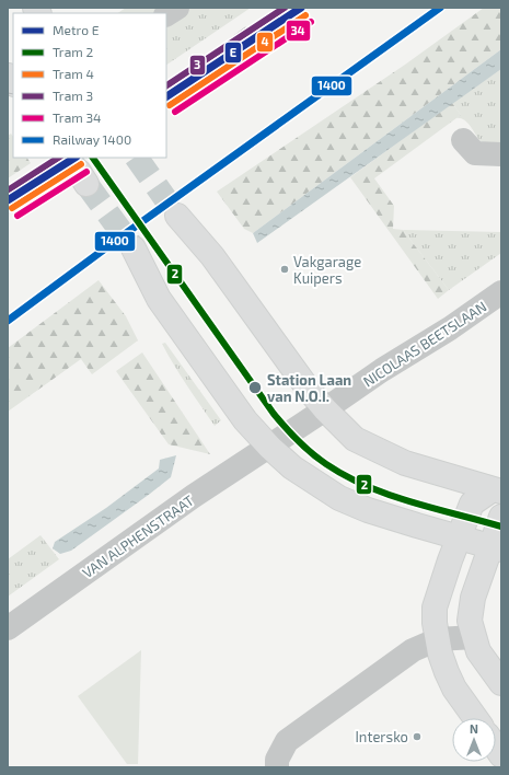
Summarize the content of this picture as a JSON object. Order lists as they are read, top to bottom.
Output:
{
  "streets": {
    "street": ["NICOLAAS BEETSLAAN", "VAN ALPHENSTRAAT"]
  },
  "crossings": [
    ["NICOLAAS BEETSLAAN", "VAN ALPHENSTRAAT"]
  ],
  "places": ["Vakgarage Kuipers", "Station Laan van N.O.I.", "Intersko"],
  "lines": [
    "metro line E",
    "tram line 3",
    "rail line 1400",
    "tram line 4",
    "tram line 34",
    "tram line 2"
  ],
  "legend": [
    "Metro E",
    "Tram 2",
    "Tram 4",
    "Tram 3",
    "Tram 34",
    "Railway 1400"
  ],
  "north": "top"
}
